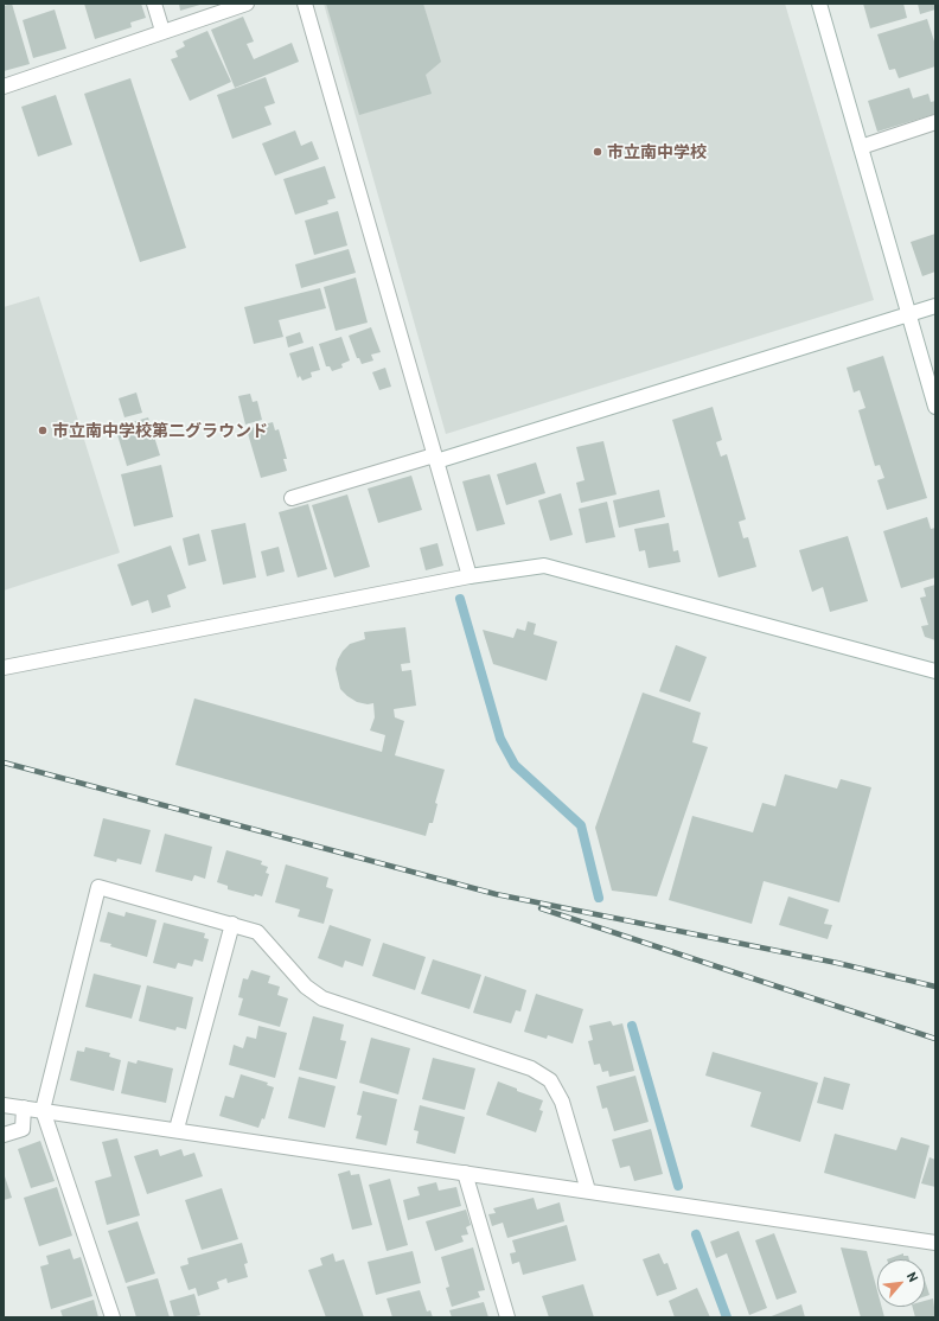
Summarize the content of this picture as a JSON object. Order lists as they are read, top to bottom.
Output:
{
  "places": ["市立南中学校", "市立南中学校第二グラウンド"],
  "north": "top right"
}
